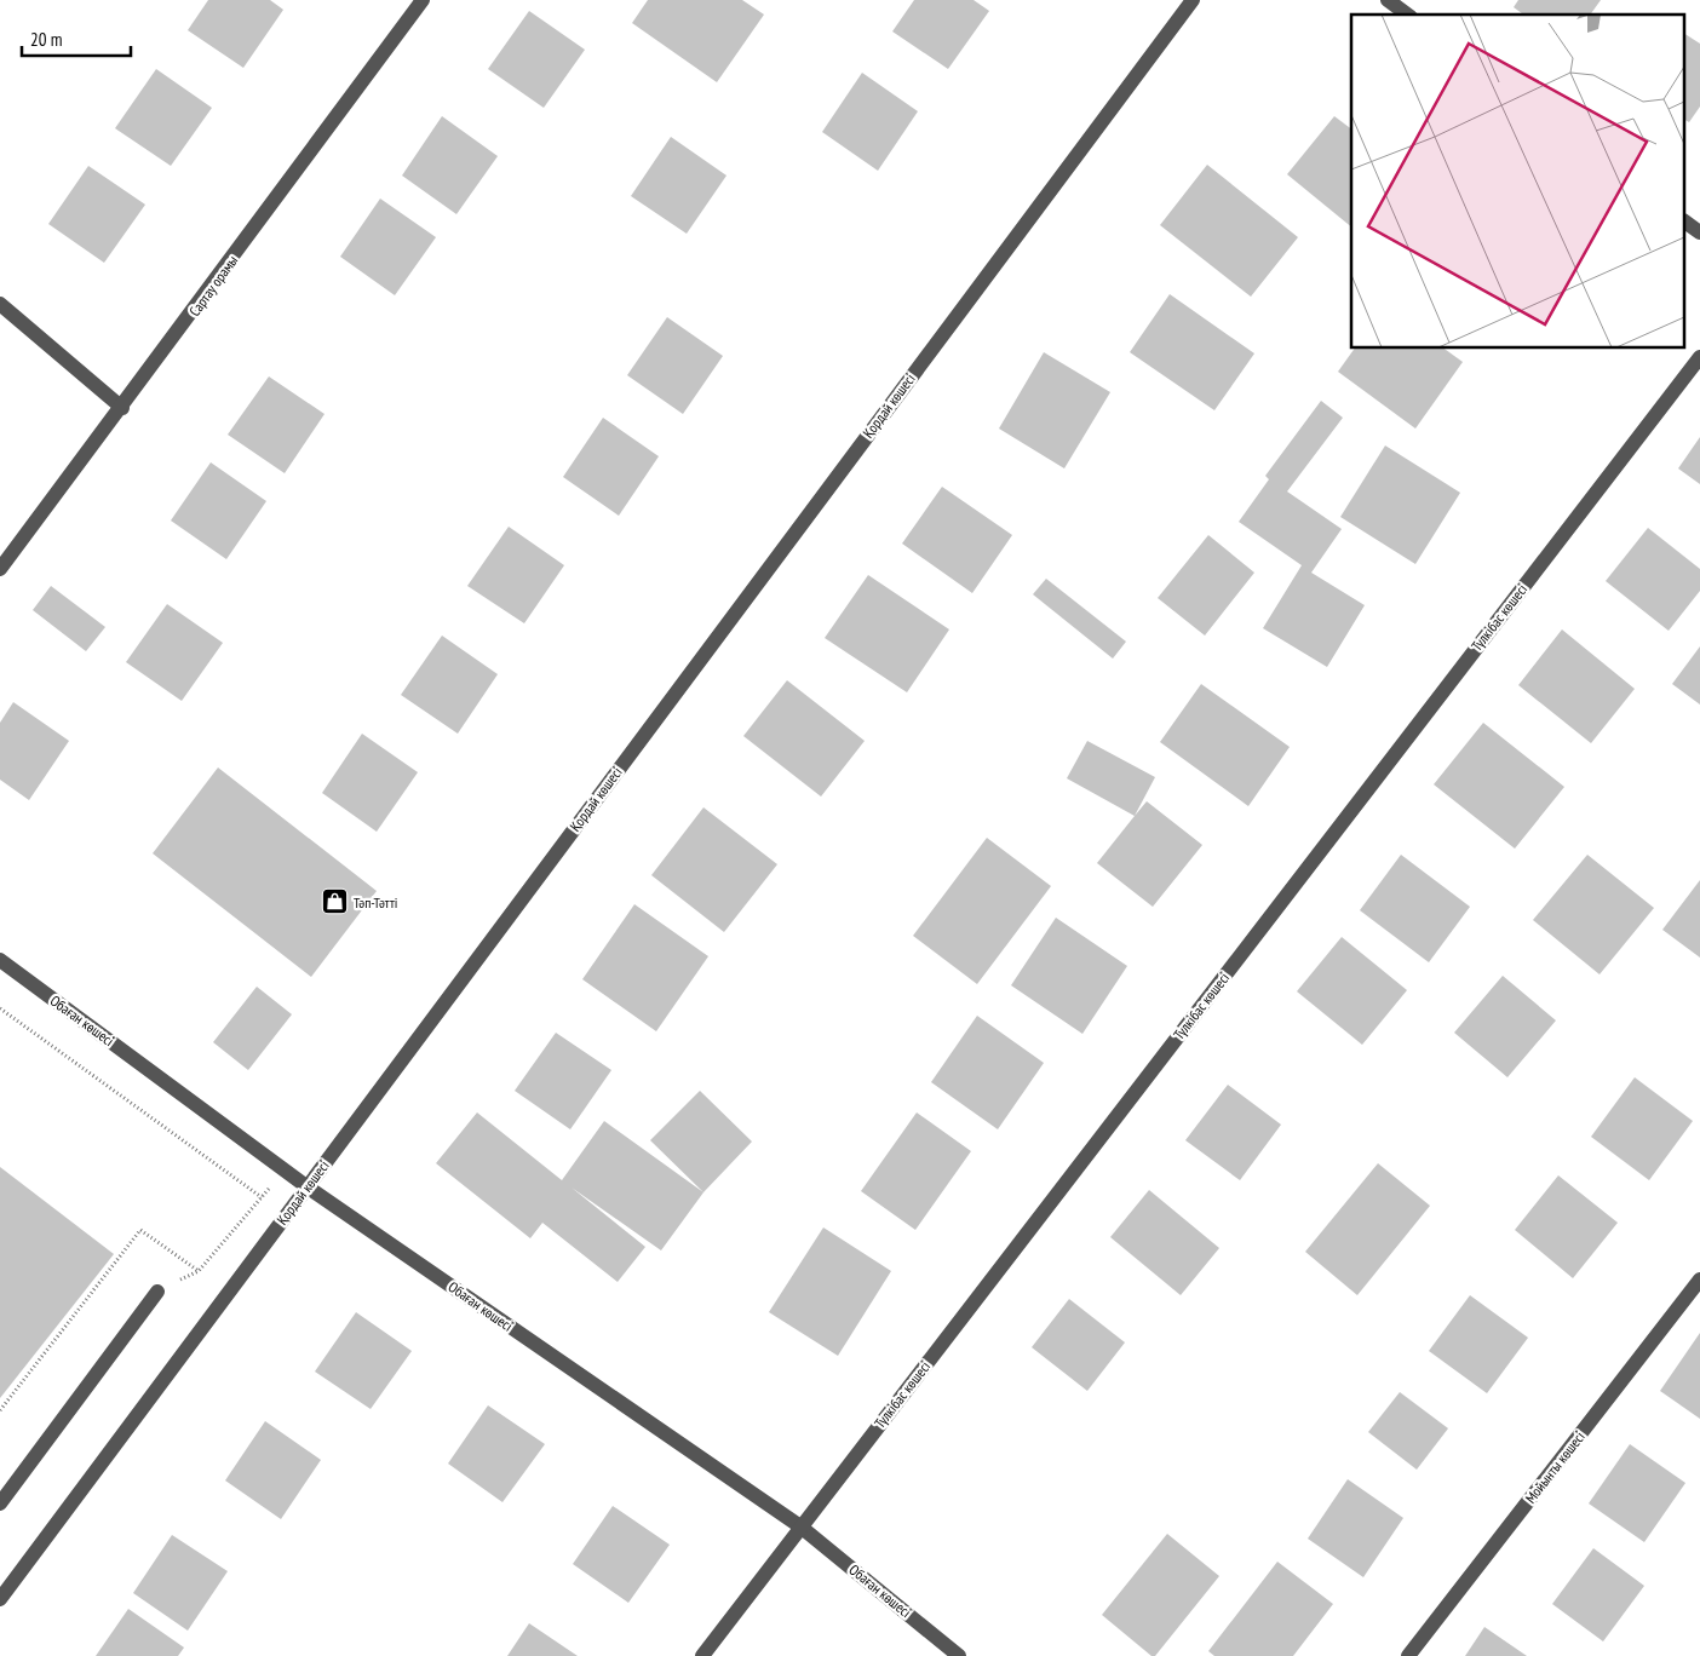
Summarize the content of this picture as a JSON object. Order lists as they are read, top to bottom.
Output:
{
  "streets": {
    "street": [
      "Сартау орамы",
      "Қордай көшесі",
      "Түлкібас көшесі",
      "Обаған көшесі",
      "Мойынты көшесі"
    ]
  },
  "crossings": [
    ["Қордай көшесі", "Обаған көшесі"],
    ["Түлкібас көшесі", "Обаған көшесі"]
  ],
  "places": {
    "shop": ["Тәп-Тәтті"]
  },
  "scale_bar": "20 m"
}
